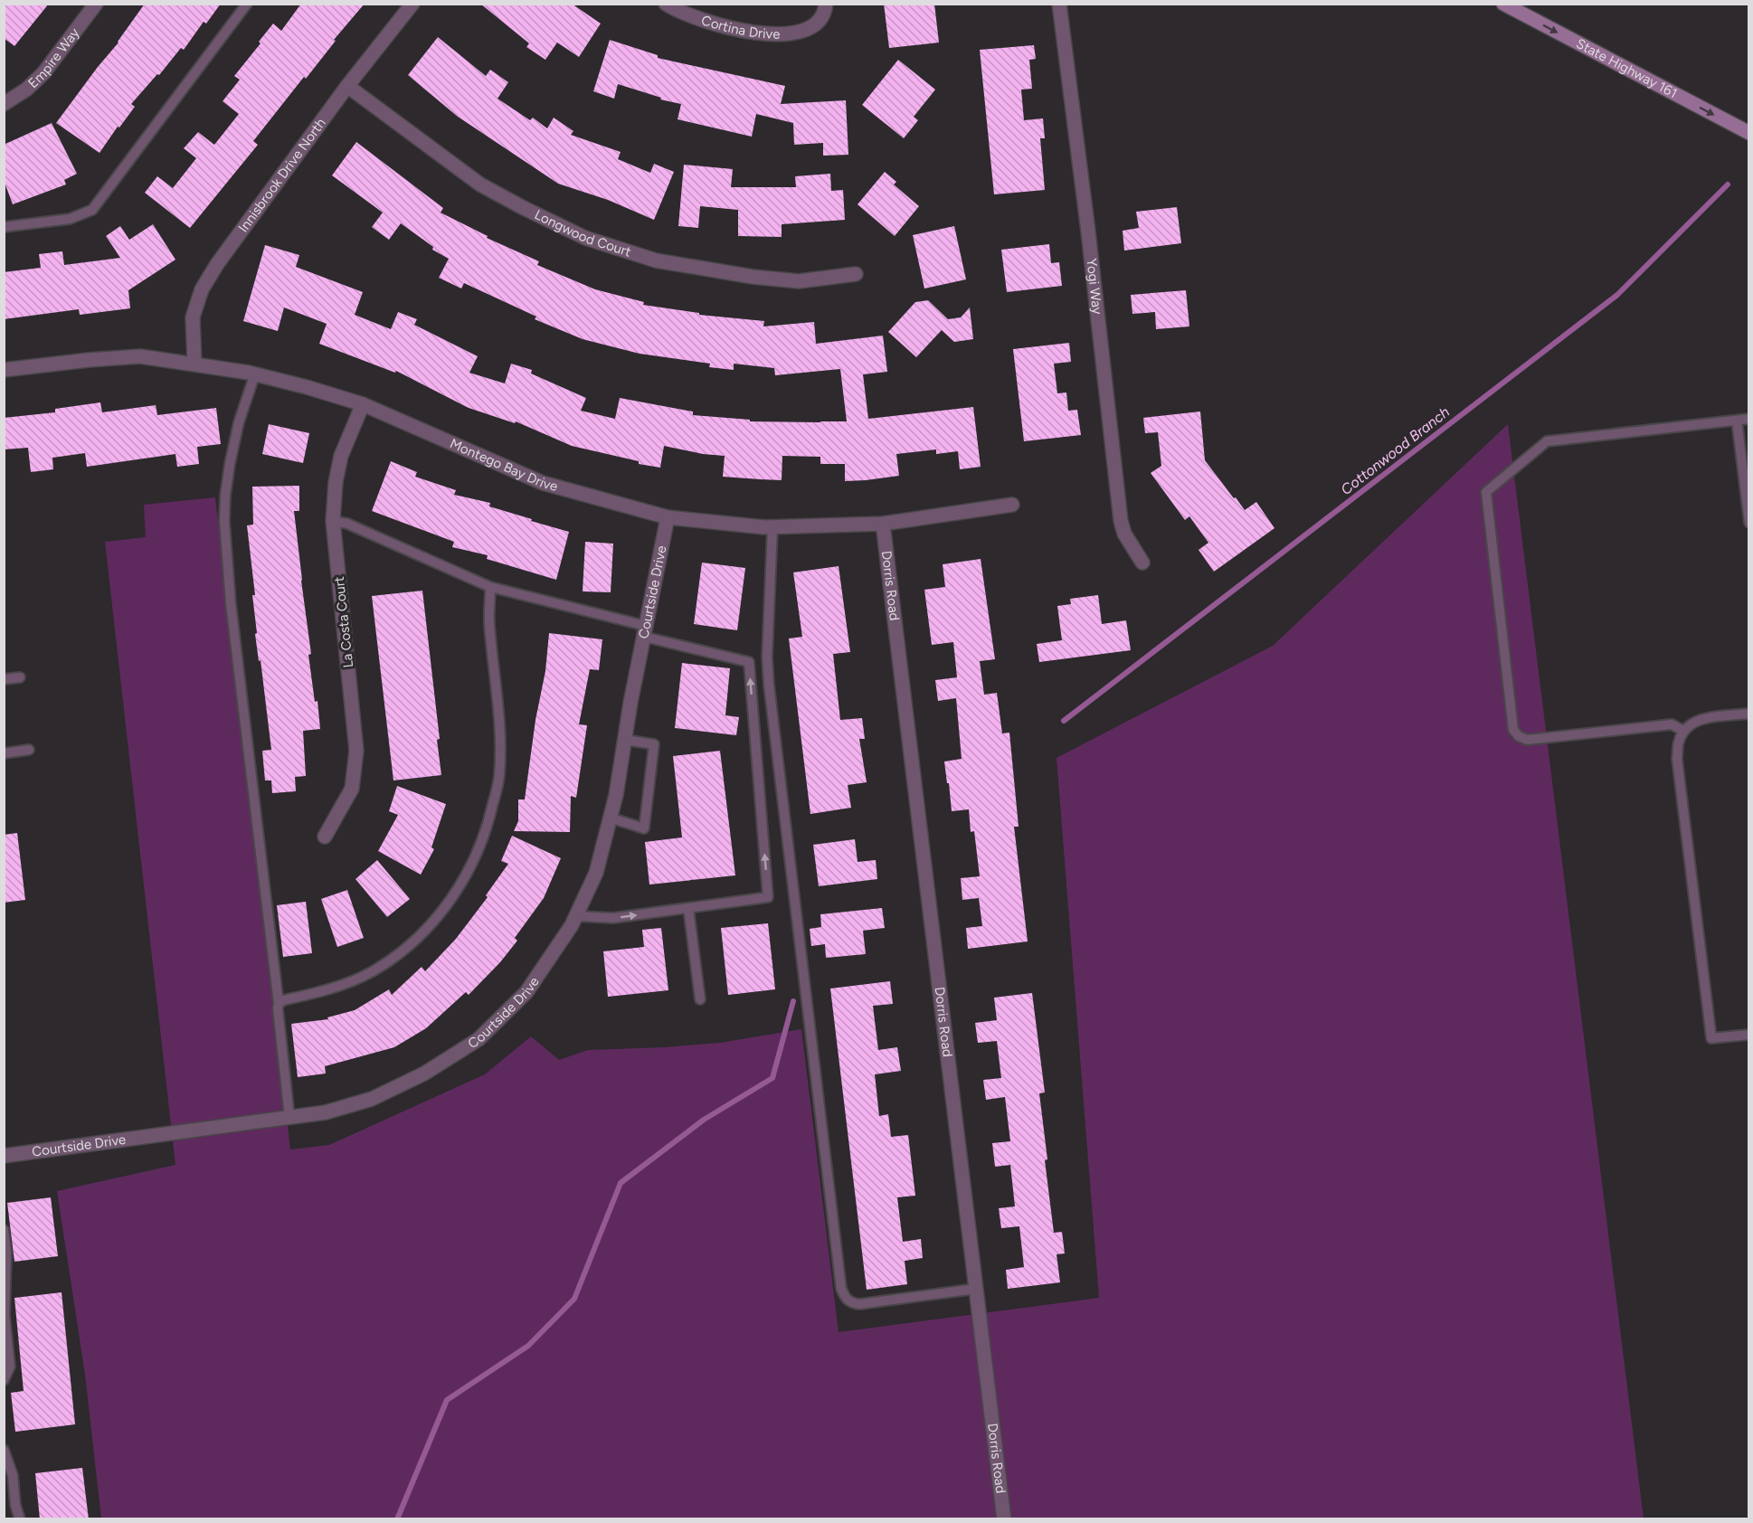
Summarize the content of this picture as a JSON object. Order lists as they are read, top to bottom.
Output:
{
  "streets": {
    "main road": ["State Highway 161"],
    "street": [
      "Cortina Drive",
      "Empire Way",
      "Innisbrook Drive North",
      "Longwood Court",
      "Yogi Way",
      "Montego Bay Drive",
      "Dorris Road",
      "Courtside Drive",
      "La Costa Court"
    ]
  },
  "crossings": [
    ["Innisbrook Drive North", "Longwood Court"],
    ["Innisbrook Drive North", "Montego Bay Drive"],
    ["Montego Bay Drive", "Dorris Road"],
    ["Montego Bay Drive", "Courtside Drive"],
    ["Montego Bay Drive", "La Costa Court"]
  ],
  "one_way": ["State Highway 161"],
  "water": ["Cottonwood Branch"]
}
